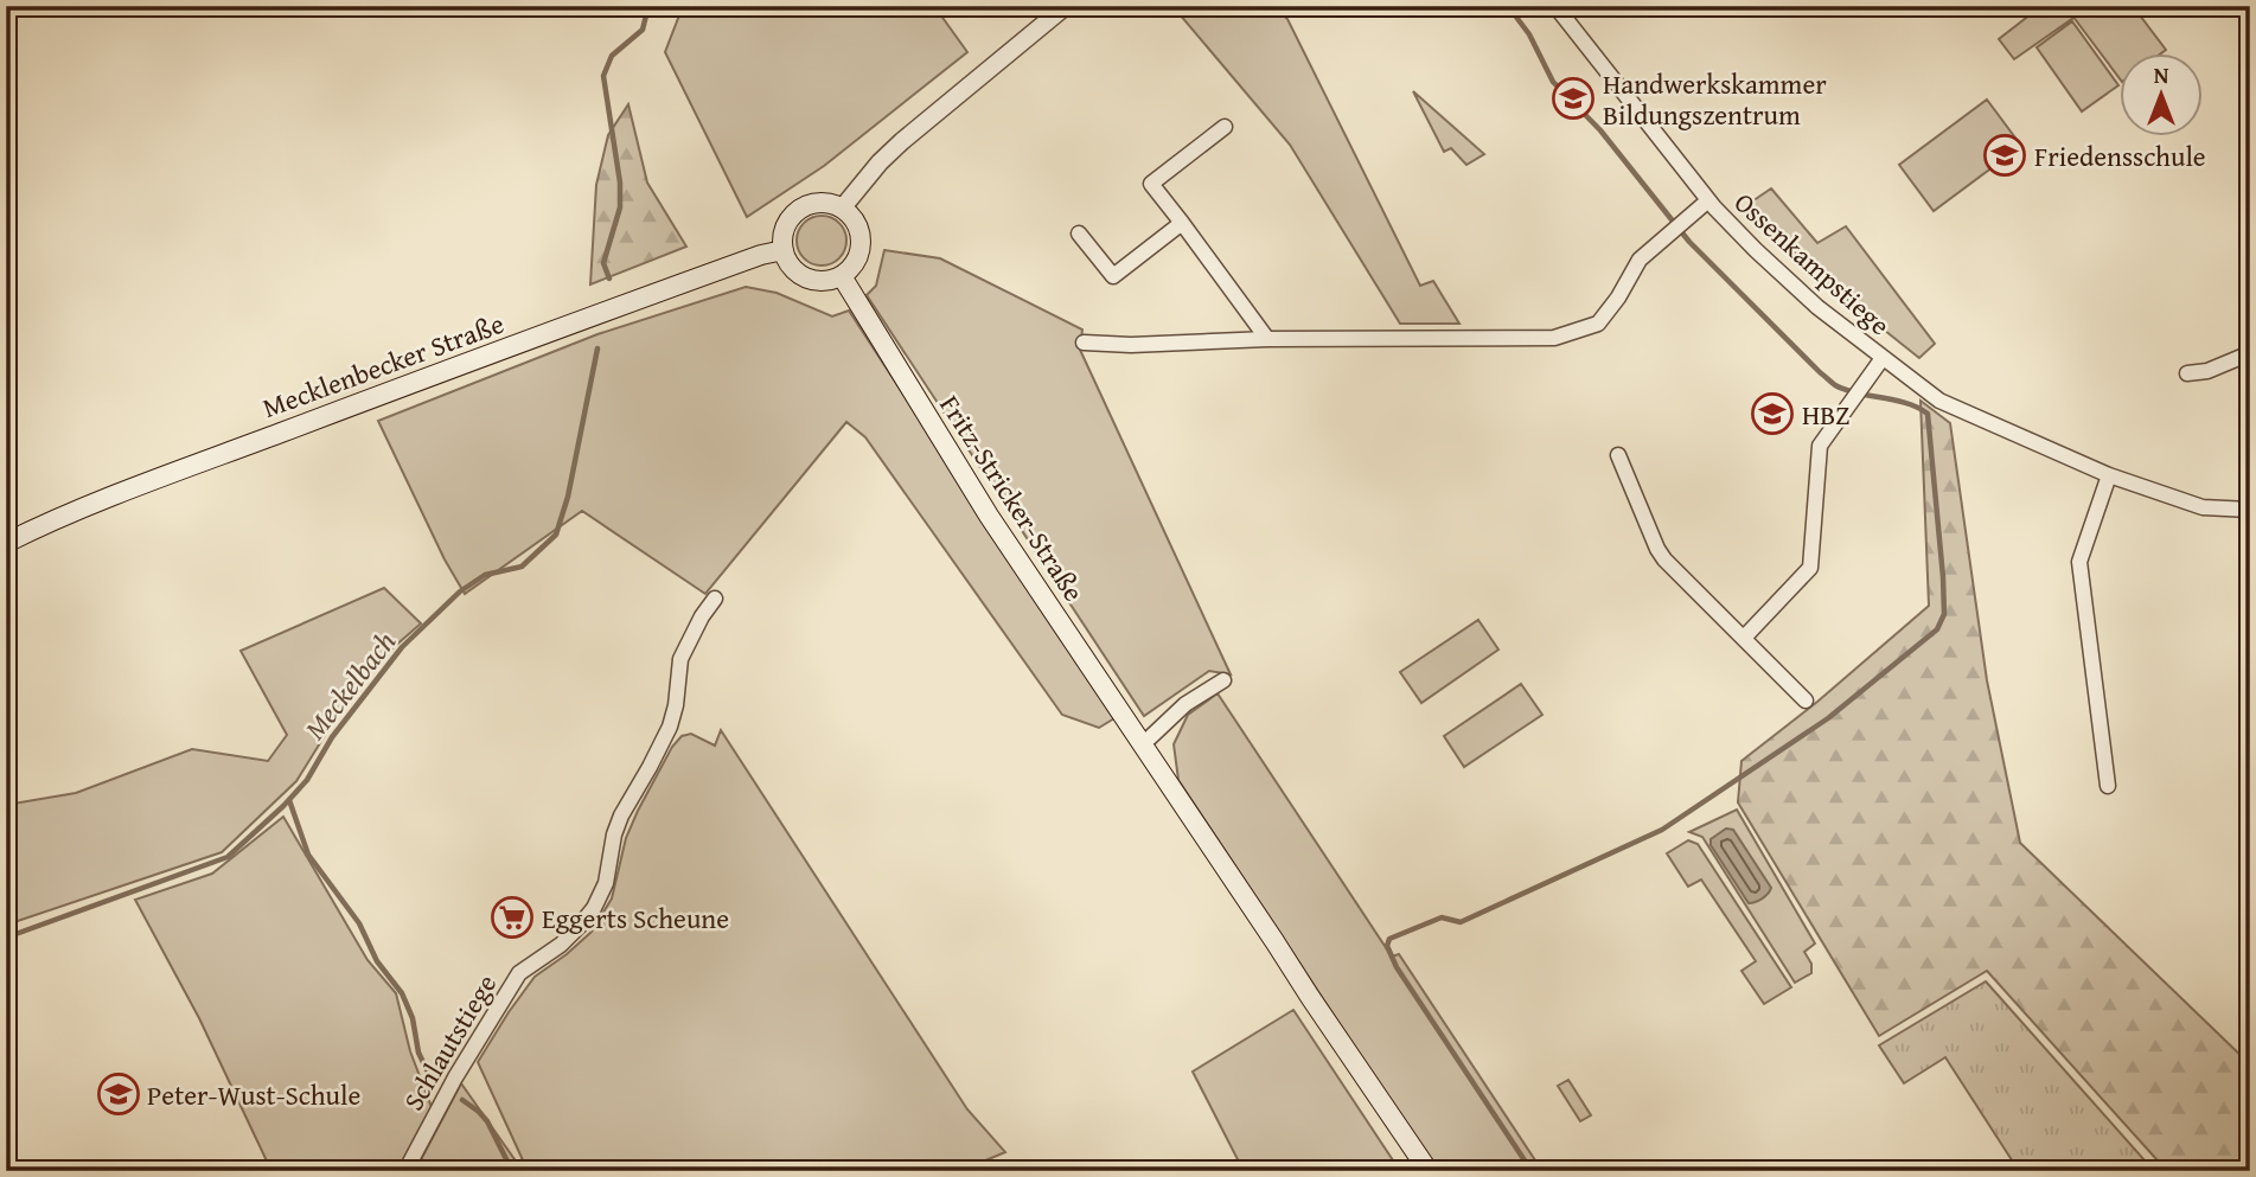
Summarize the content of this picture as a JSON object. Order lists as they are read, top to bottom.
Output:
{
  "streets": {
    "main road": ["Mecklenbecker Straße", "Fritz-Stricker-Straße"],
    "street": ["Ossenkampstiege", "Schlautstiege"]
  },
  "crossings": [
    ["Mecklenbecker Straße", "Fritz-Stricker-Straße"]
  ],
  "water": ["Meckelbach"],
  "places": {
    "school or university": [
      "Handwerkskammer Bildungszentrum",
      "Friedensschule",
      "HBZ",
      "Peter-Wust-Schule"
    ],
    "supermarket": ["Eggerts Scheune"]
  },
  "north": "top"
}
